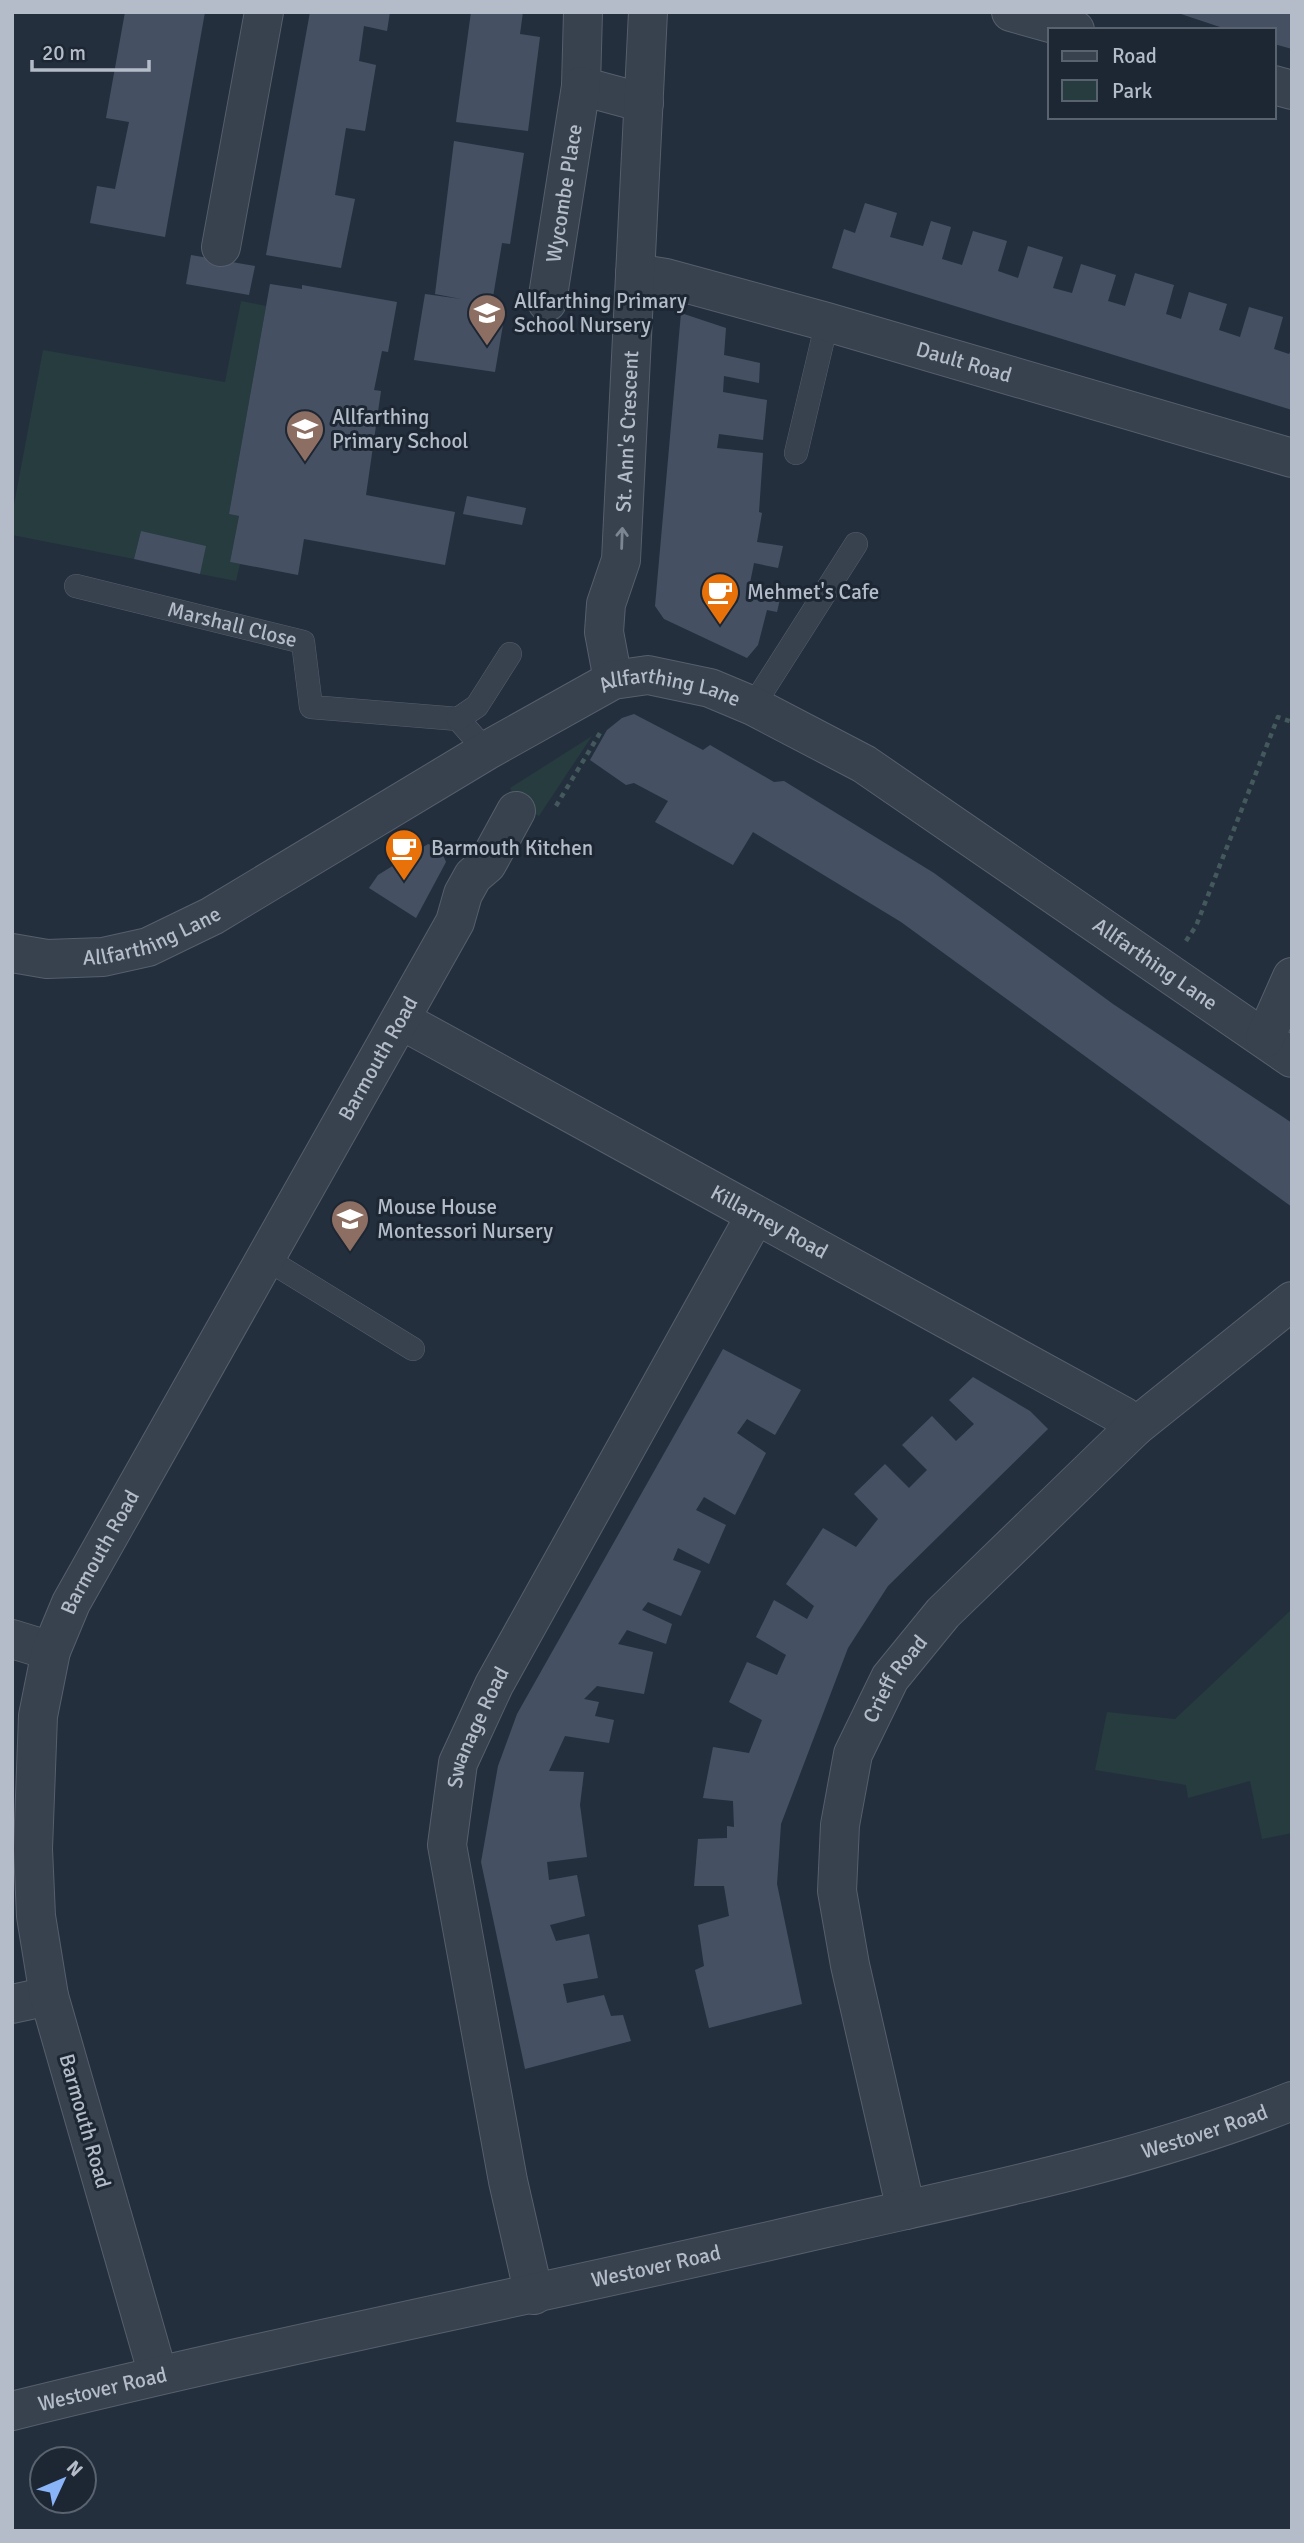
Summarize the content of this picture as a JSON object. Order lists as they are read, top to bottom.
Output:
{
  "streets": {
    "street": [
      "Wycombe Place",
      "Dault Road",
      "St. Ann's Crescent",
      "Allfarthing Lane",
      "Barmouth Road",
      "Killarney Road",
      "Crieff Road",
      "Swanage Road",
      "Westover Road"
    ],
    "lane": ["Marshall Close"]
  },
  "crossings": [
    ["Dault Road", "St. Ann's Crescent"],
    ["St. Ann's Crescent", "Allfarthing Lane"],
    ["Barmouth Road", "Killarney Road"],
    ["Barmouth Road", "Westover Road"],
    ["Killarney Road", "Crieff Road"],
    ["Killarney Road", "Swanage Road"],
    ["Crieff Road", "Westover Road"],
    ["Swanage Road", "Westover Road"]
  ],
  "one_way": ["St. Ann's Crescent"],
  "places": {
    "school or university": ["Allfarthing Primary School Nursery", "Allfarthing Primary School", "Mouse House Montessori Nursery"],
    "cafe": ["Mehmet's Cafe", "Barmouth Kitchen"]
  },
  "legend": ["Road", "Park"],
  "scale_bar": "20 m",
  "north": "top right"
}
